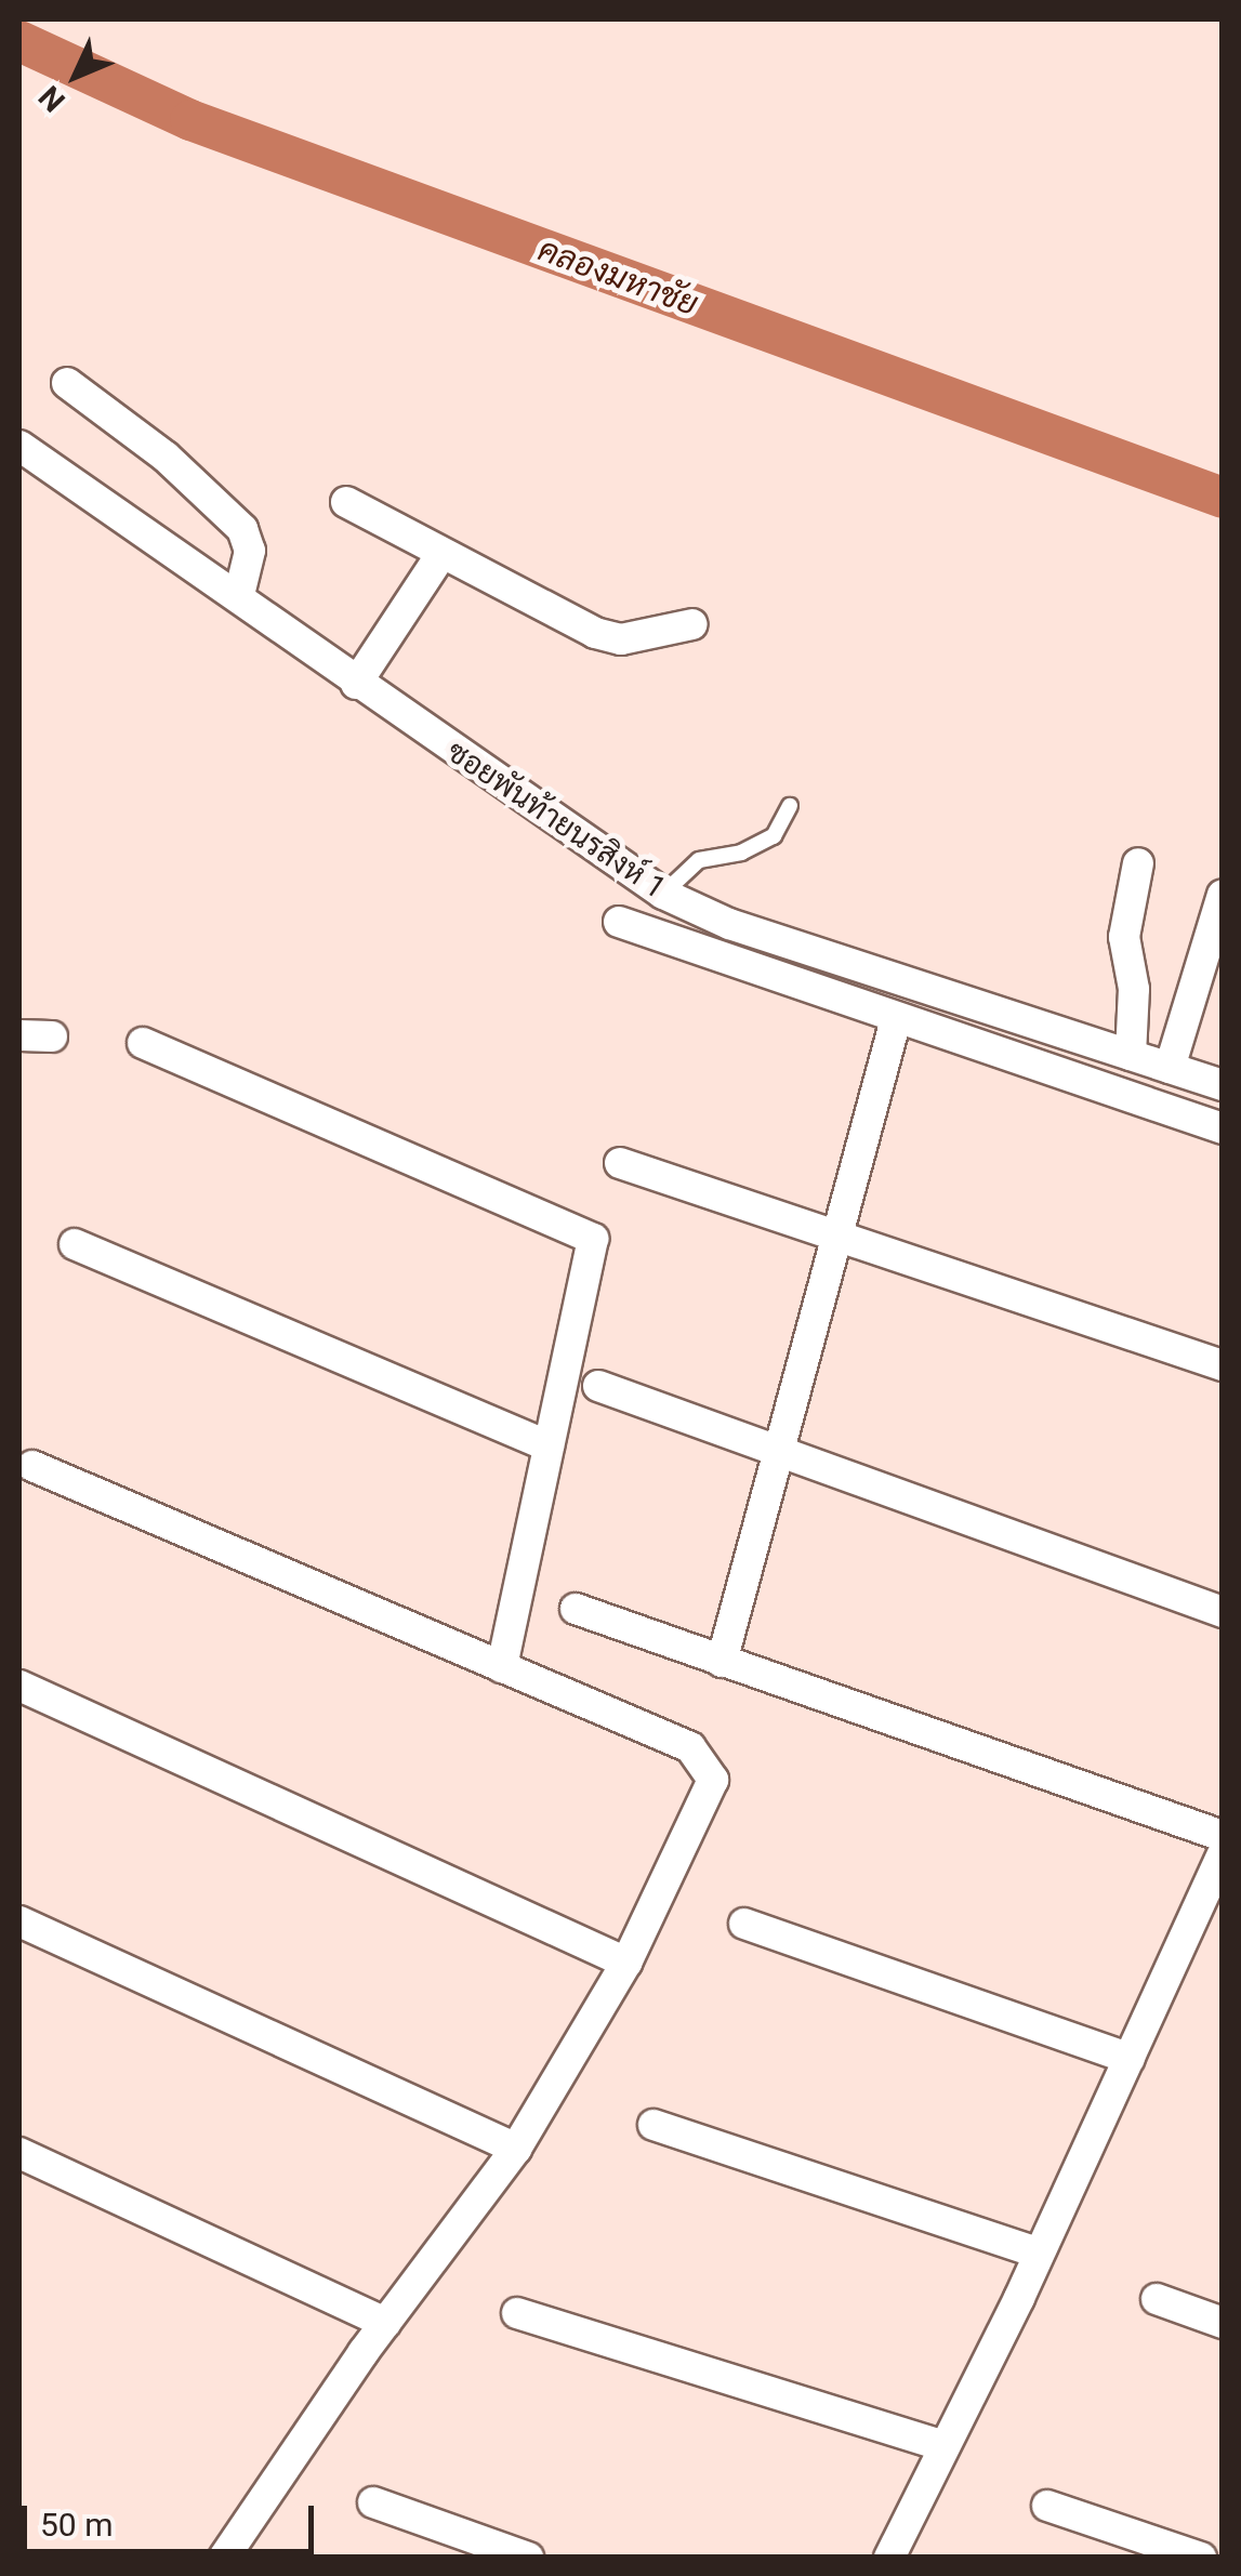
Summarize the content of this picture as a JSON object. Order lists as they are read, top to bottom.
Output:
{
  "streets": {
    "street": ["ซอยพันท้ายนรสิงห์ 1"]
  },
  "water": ["คลองมหาชัย"],
  "scale_bar": "50 m",
  "north": "bottom left"
}
